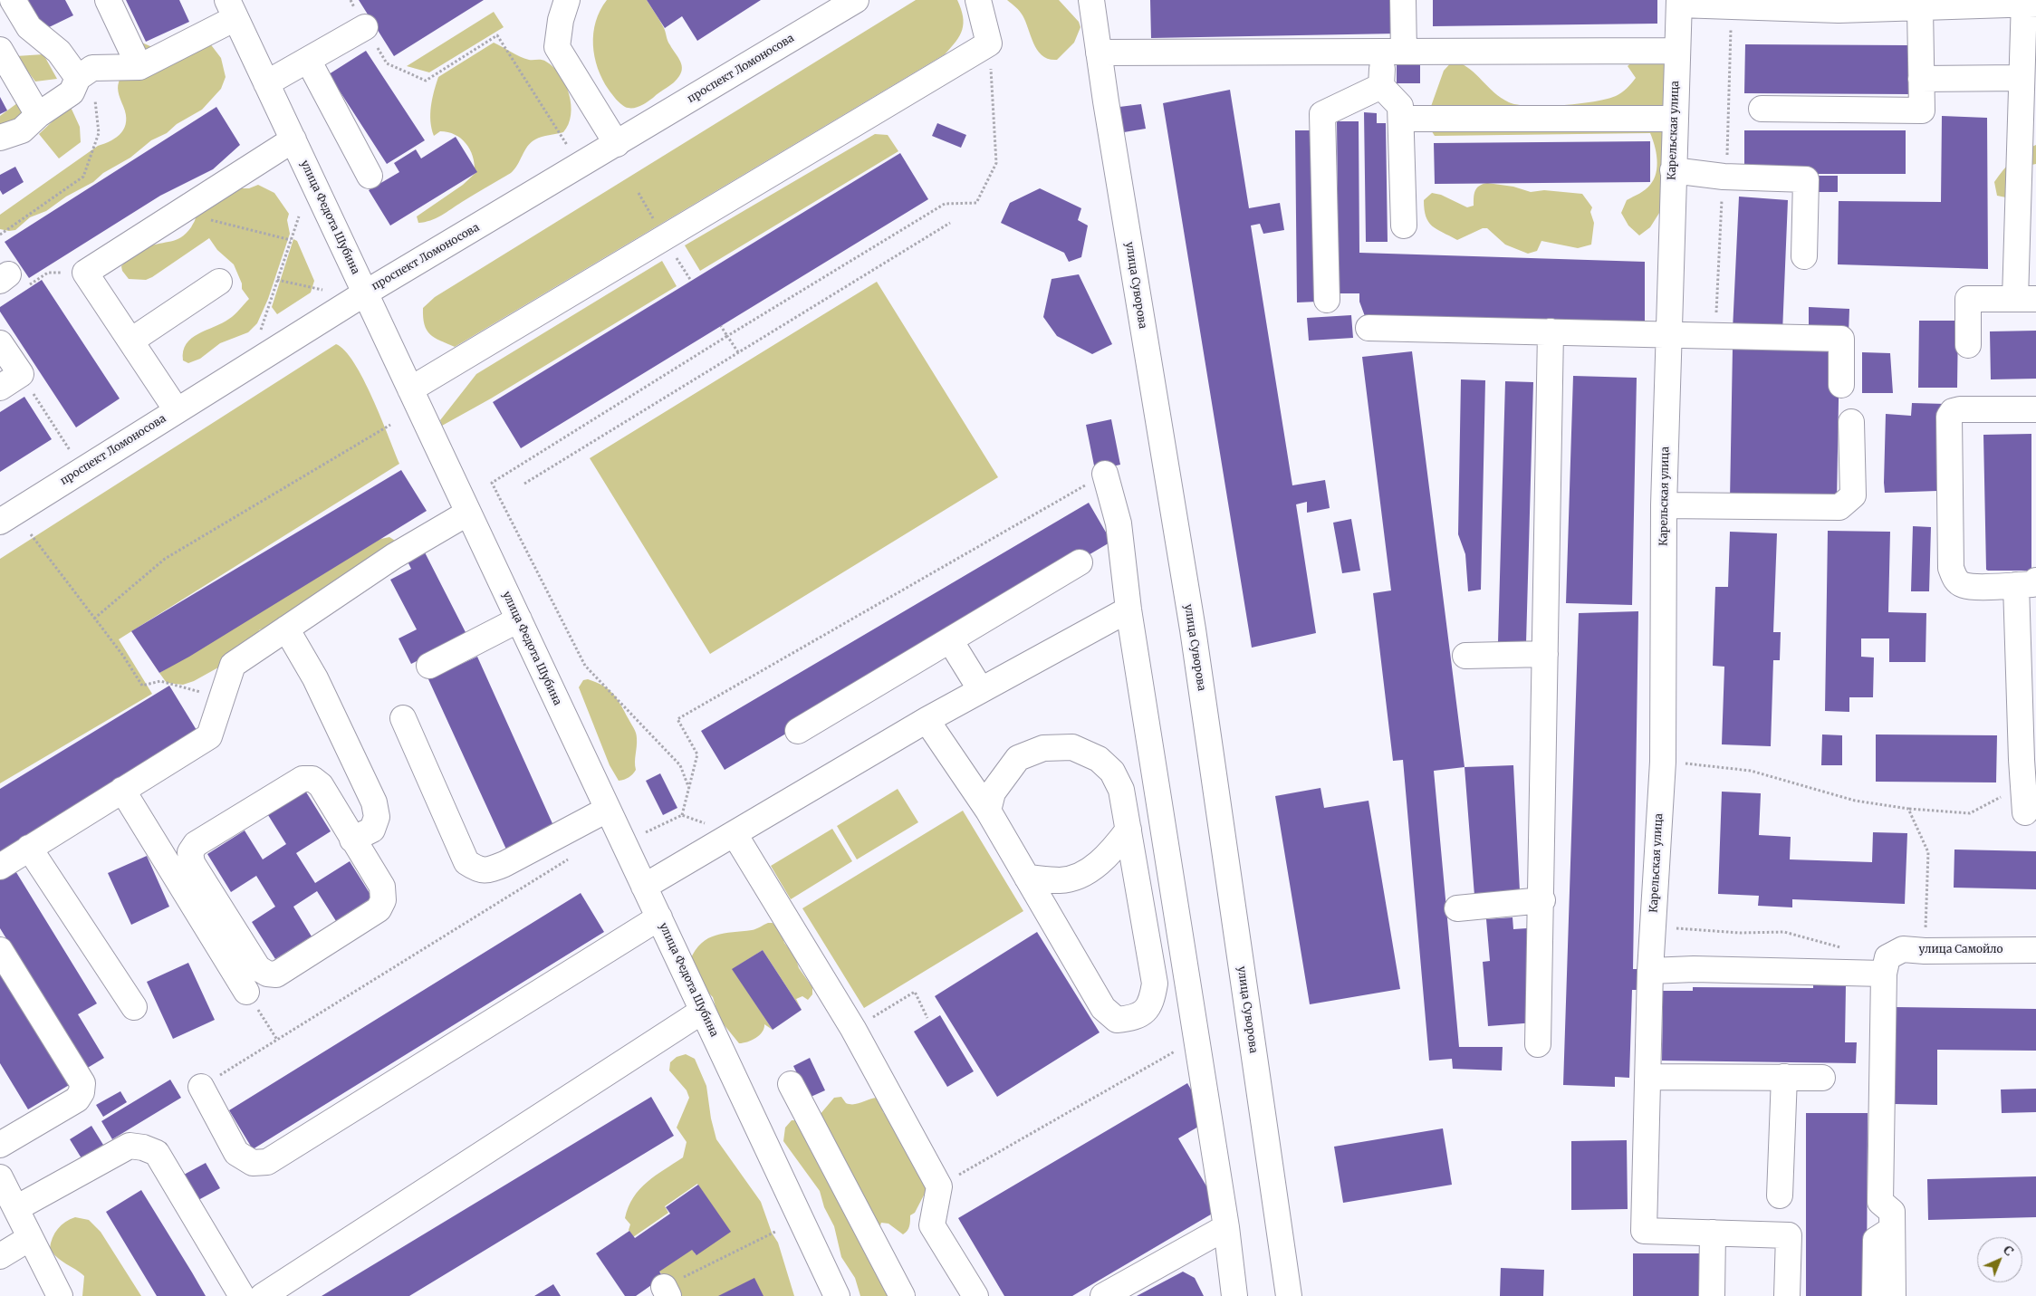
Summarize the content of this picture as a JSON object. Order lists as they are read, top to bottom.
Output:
{
  "streets": {
    "street": [
      "проспект Ломоносова",
      "Карельская улица",
      "улица Федота Шубина",
      "улица Суворова",
      "улица Самойло"
    ]
  },
  "crossings": [
    ["проспект Ломоносова", "улица Федота Шубина"]
  ],
  "north": "top right"
}
